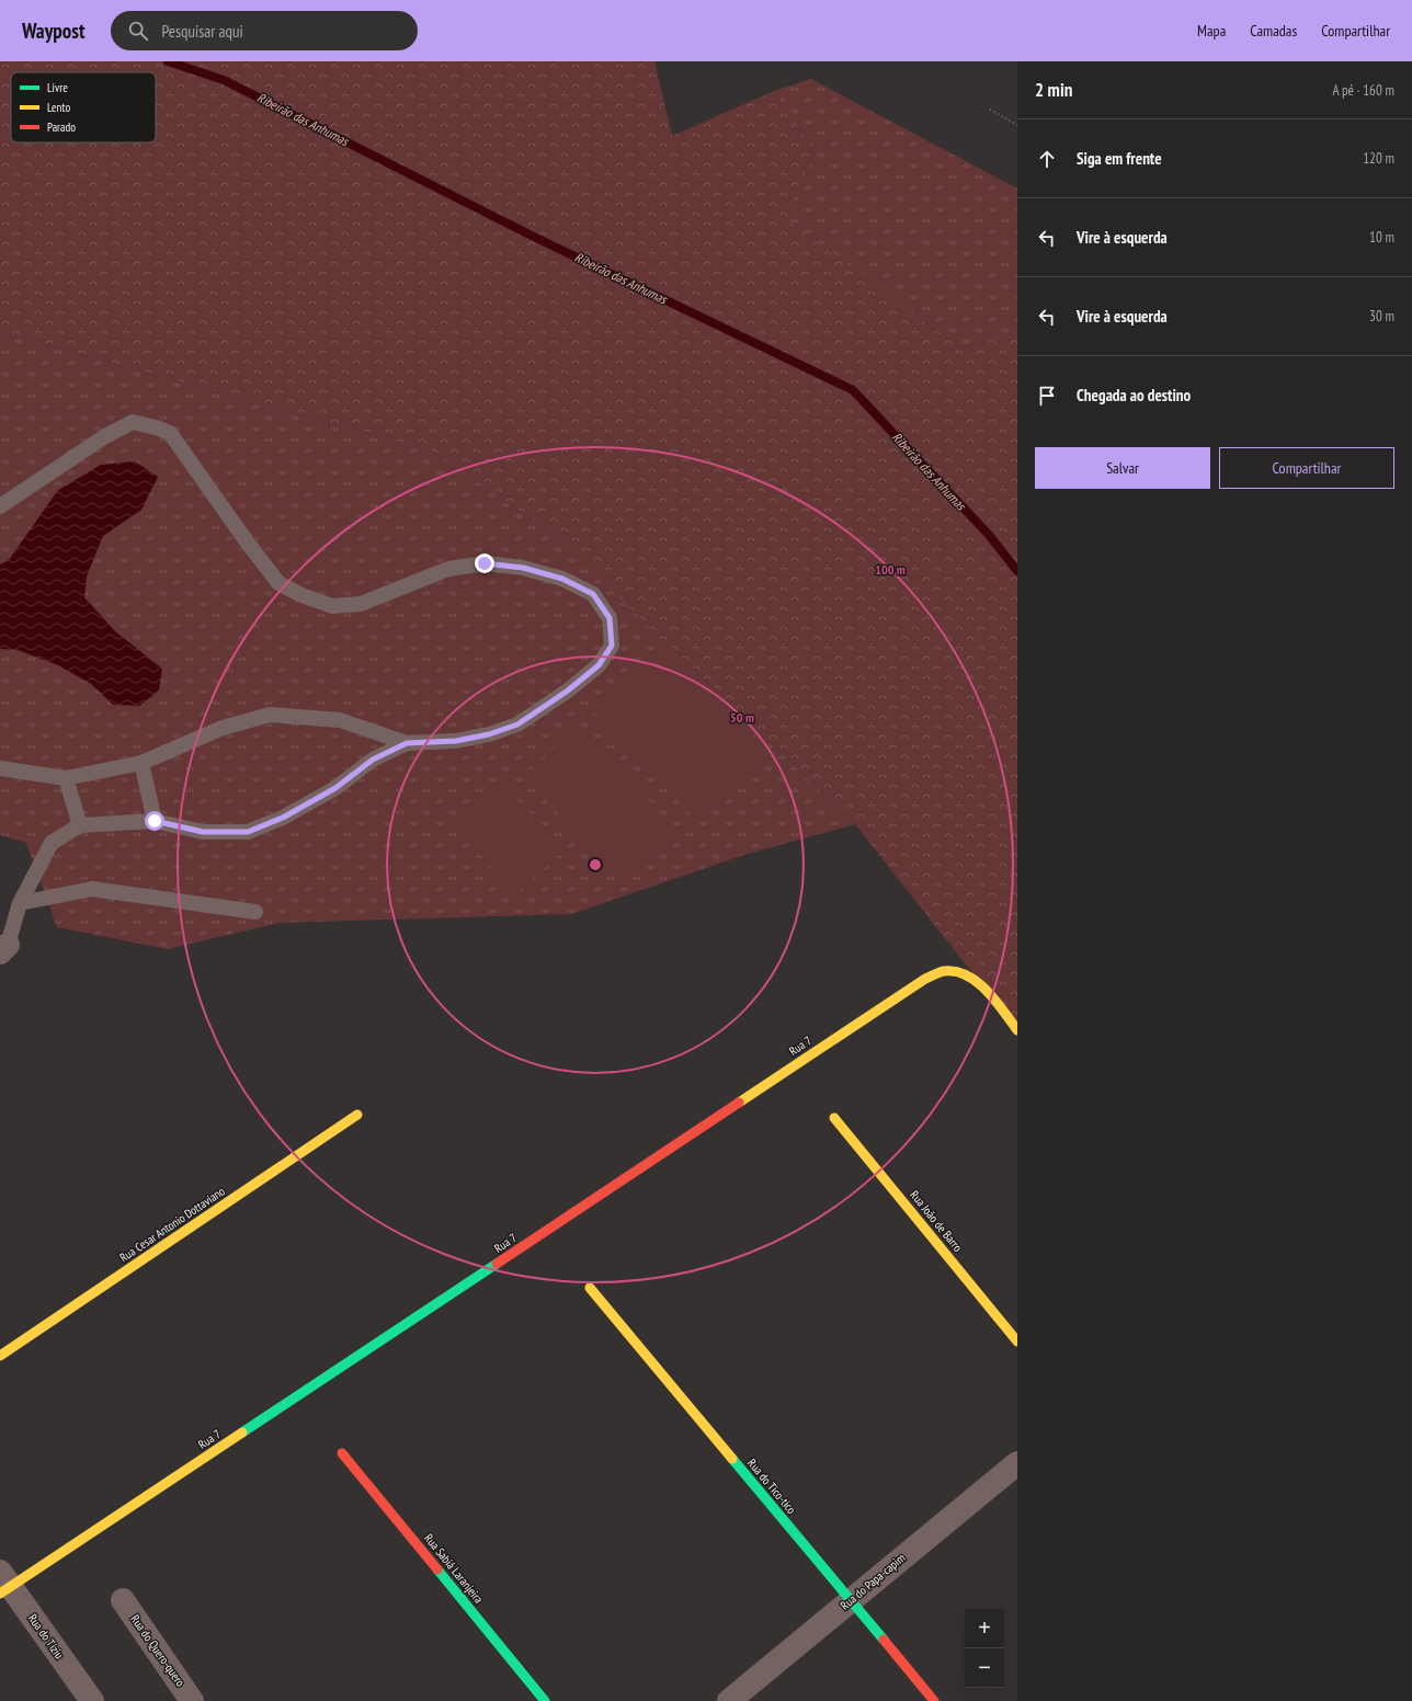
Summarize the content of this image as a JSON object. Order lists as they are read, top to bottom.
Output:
{
  "streets": {
    "street": [
      "Rua 7",
      "Rua João de Barro",
      "Rua Cesar Antonio Dottaviano",
      "Rua do Tico-tico",
      "Rua Sabiá Laranjeira",
      "Rua do Papa-capim",
      "Rua do Tiziu",
      "Rua do Quero-quero"
    ]
  },
  "crossings": [
    ["Rua 7", "Rua do Tiziu"],
    ["Rua do Tico-tico", "Rua do Papa-capim"]
  ],
  "water": ["Ribeirão das Anhumas"],
  "legend": ["Livre", "Lento", "Parado"],
  "page": {
    "header": "Waypost",
    "search": "Pesquisar aqui",
    "nav": ["Mapa", "Camadas", "Compartilhar"],
    "heading": ["2 min", "A pé · 160 m"],
    "list": [
      ["Siga em frente", "120 m"],
      ["Vire à esquerda", "10 m"],
      ["Vire à esquerda", "30 m"],
      "Chegada ao destino"
    ],
    "buttons": ["Salvar", "Compartilhar"],
    "map_buttons": ["+", "−"]
  },
  "rings": ["100 m", "50 m"]
}
